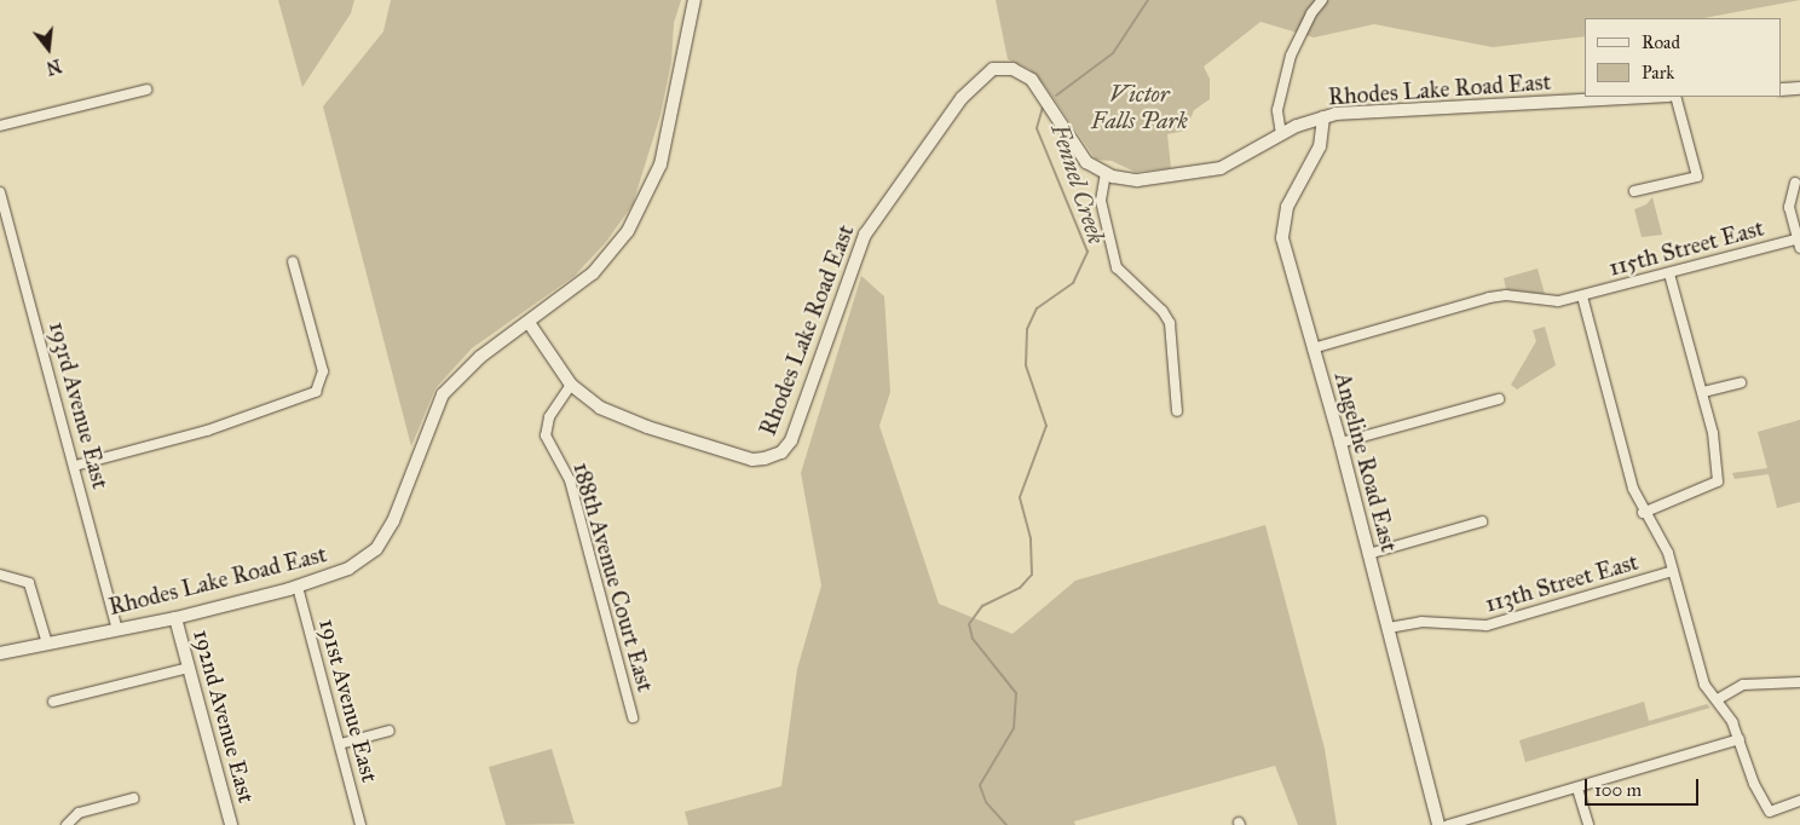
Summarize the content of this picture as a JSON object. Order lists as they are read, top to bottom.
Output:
{
  "streets": {
    "street": [
      "Rhodes Lake Road East",
      "115th Street East",
      "193rd Avenue East",
      "Angeline Road East",
      "188th Avenue Court East",
      "113th Street East",
      "191st Avenue East",
      "192nd Avenue East"
    ]
  },
  "crossings": [
    ["Rhodes Lake Road East", "193rd Avenue East"],
    ["Rhodes Lake Road East", "Angeline Road East"],
    ["Rhodes Lake Road East", "188th Avenue Court East"],
    ["Rhodes Lake Road East", "191st Avenue East"],
    ["Rhodes Lake Road East", "192nd Avenue East"],
    ["115th Street East", "Angeline Road East"],
    ["Angeline Road East", "113th Street East"]
  ],
  "water": ["Fennel Creek"],
  "parks": ["Victor Falls Park"],
  "legend": ["Road", "Park"],
  "scale_bar": "100 m",
  "north": "bottom"
}
